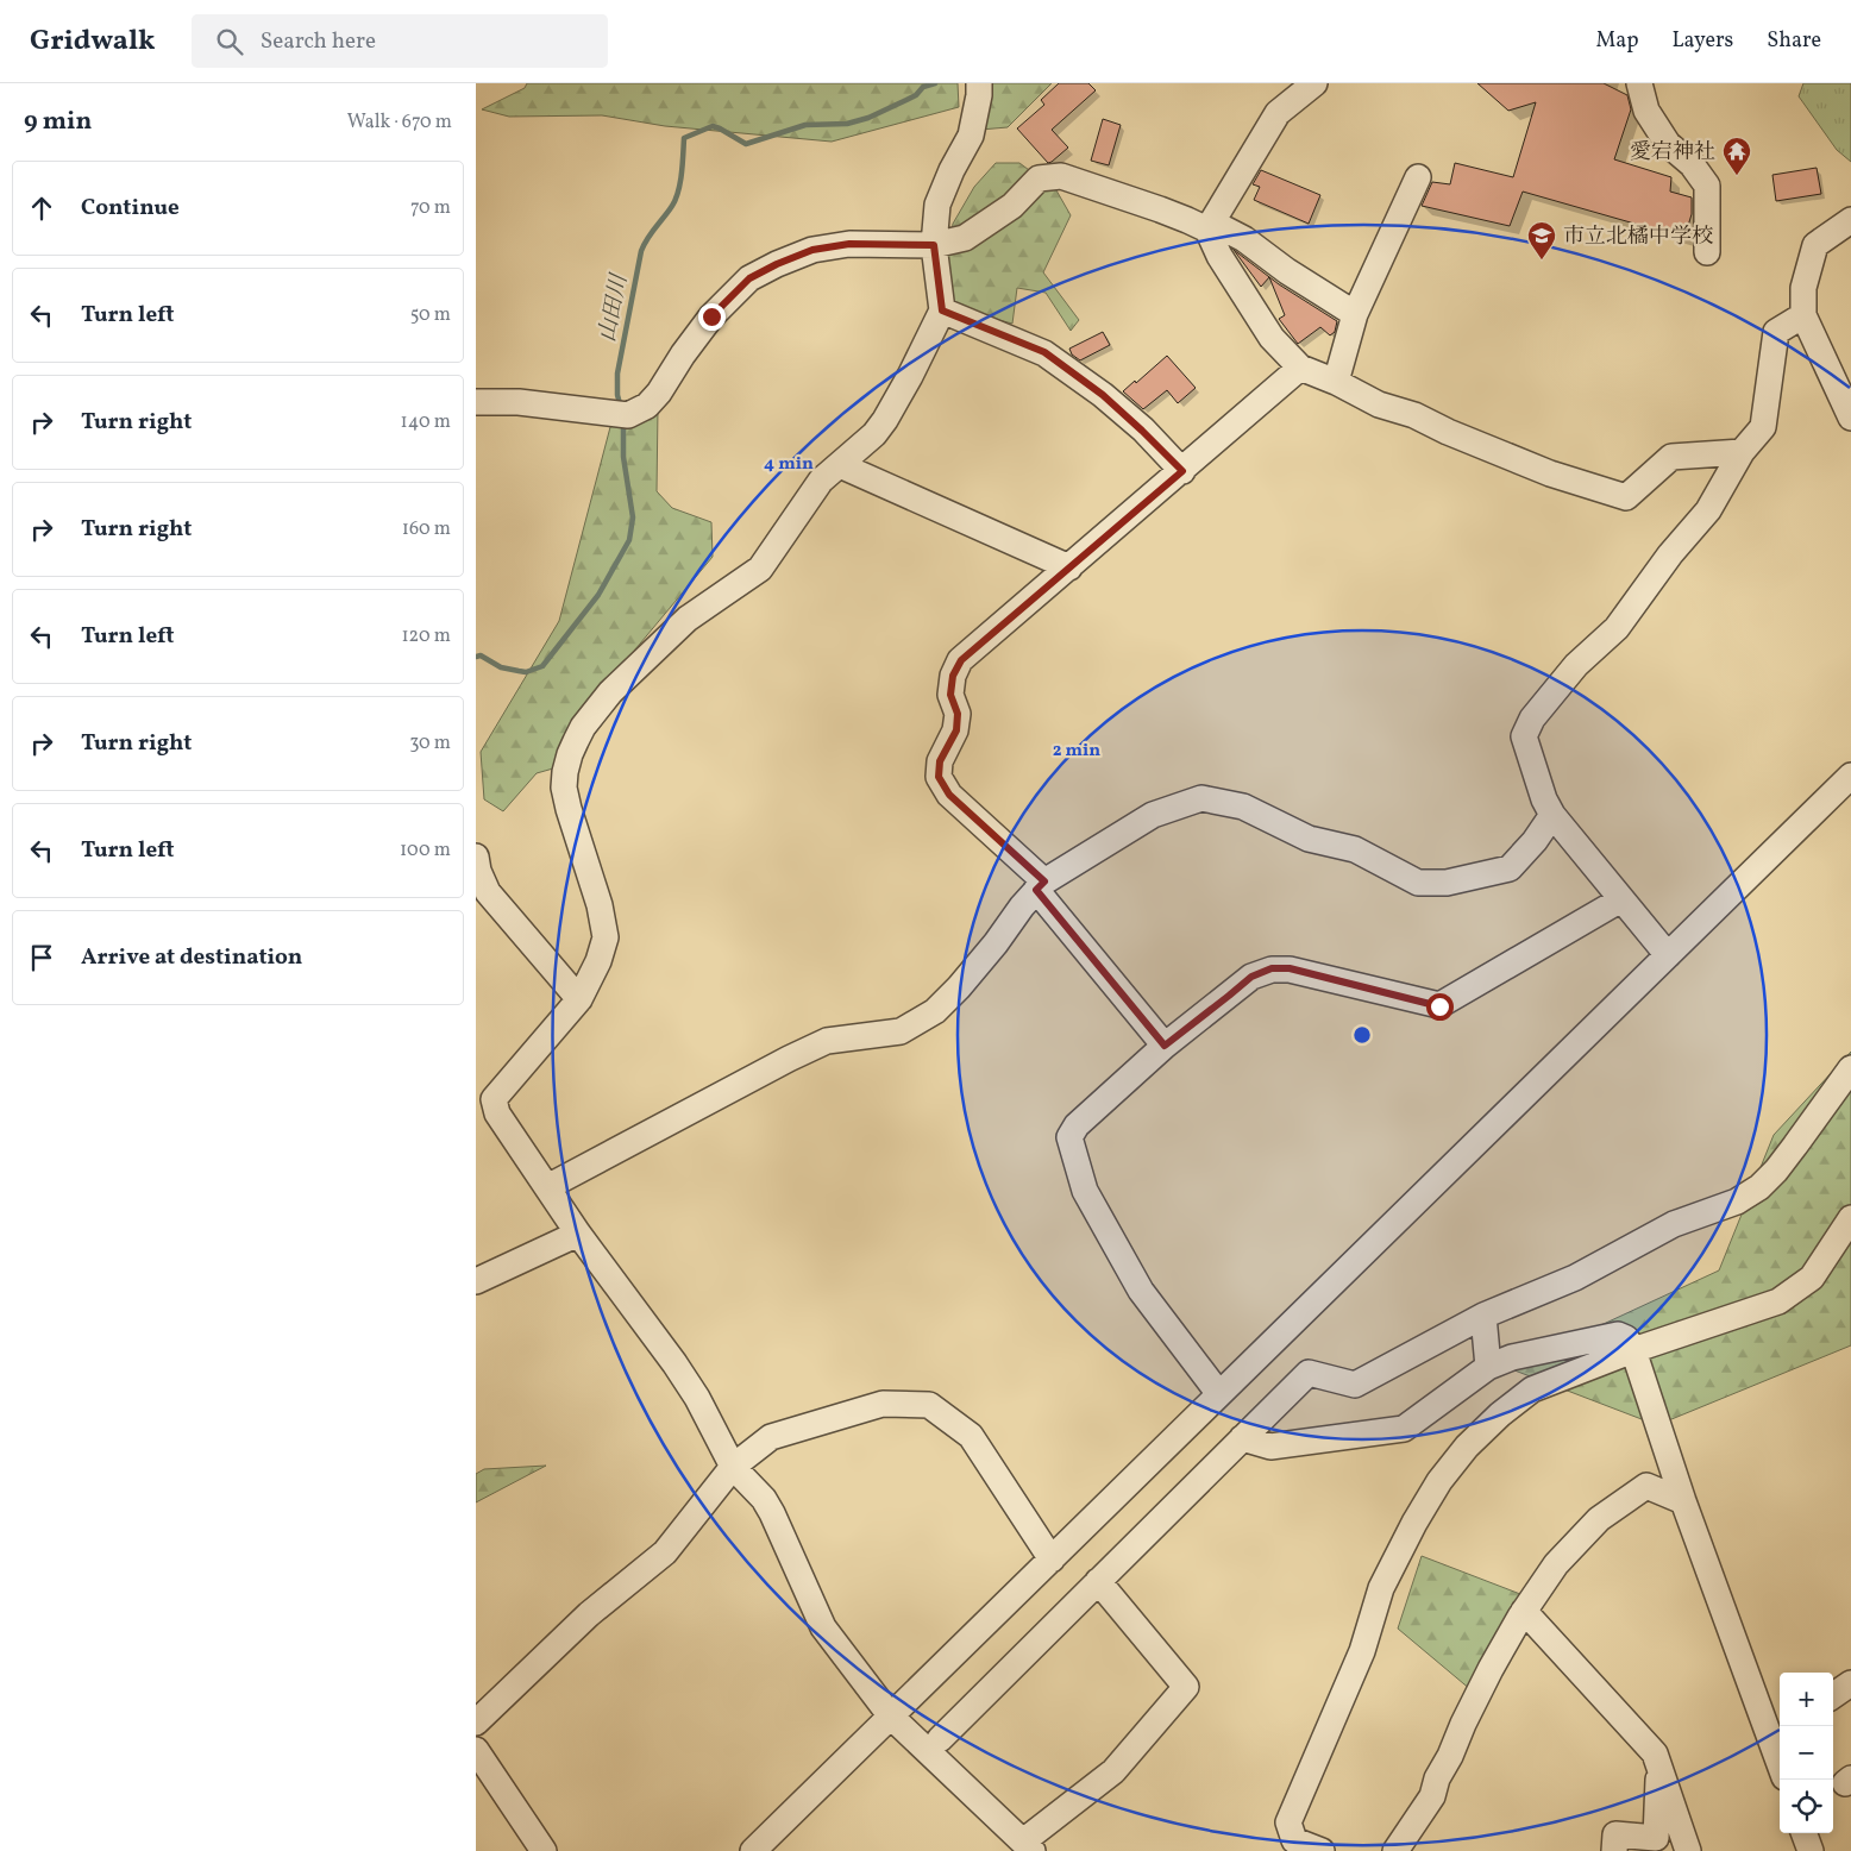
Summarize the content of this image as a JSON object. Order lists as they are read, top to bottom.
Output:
{
  "water": ["山田川"],
  "places": {
    "temple": ["愛宕神社"],
    "school or university": ["市立北橘中学校"]
  },
  "page": {
    "header": "Gridwalk",
    "search": "Search here",
    "nav": ["Map", "Layers", "Share"],
    "heading": ["9 min", "Walk · 670 m"],
    "list": [
      ["Continue", "70 m"],
      ["Turn left", "50 m"],
      ["Turn right", "140 m"],
      ["Turn right", "160 m"],
      ["Turn left", "120 m"],
      ["Turn right", "30 m"],
      ["Turn left", "100 m"],
      "Arrive at destination"
    ],
    "map_buttons": ["+", "−"]
  },
  "rings": ["4 min", "2 min"]
}
